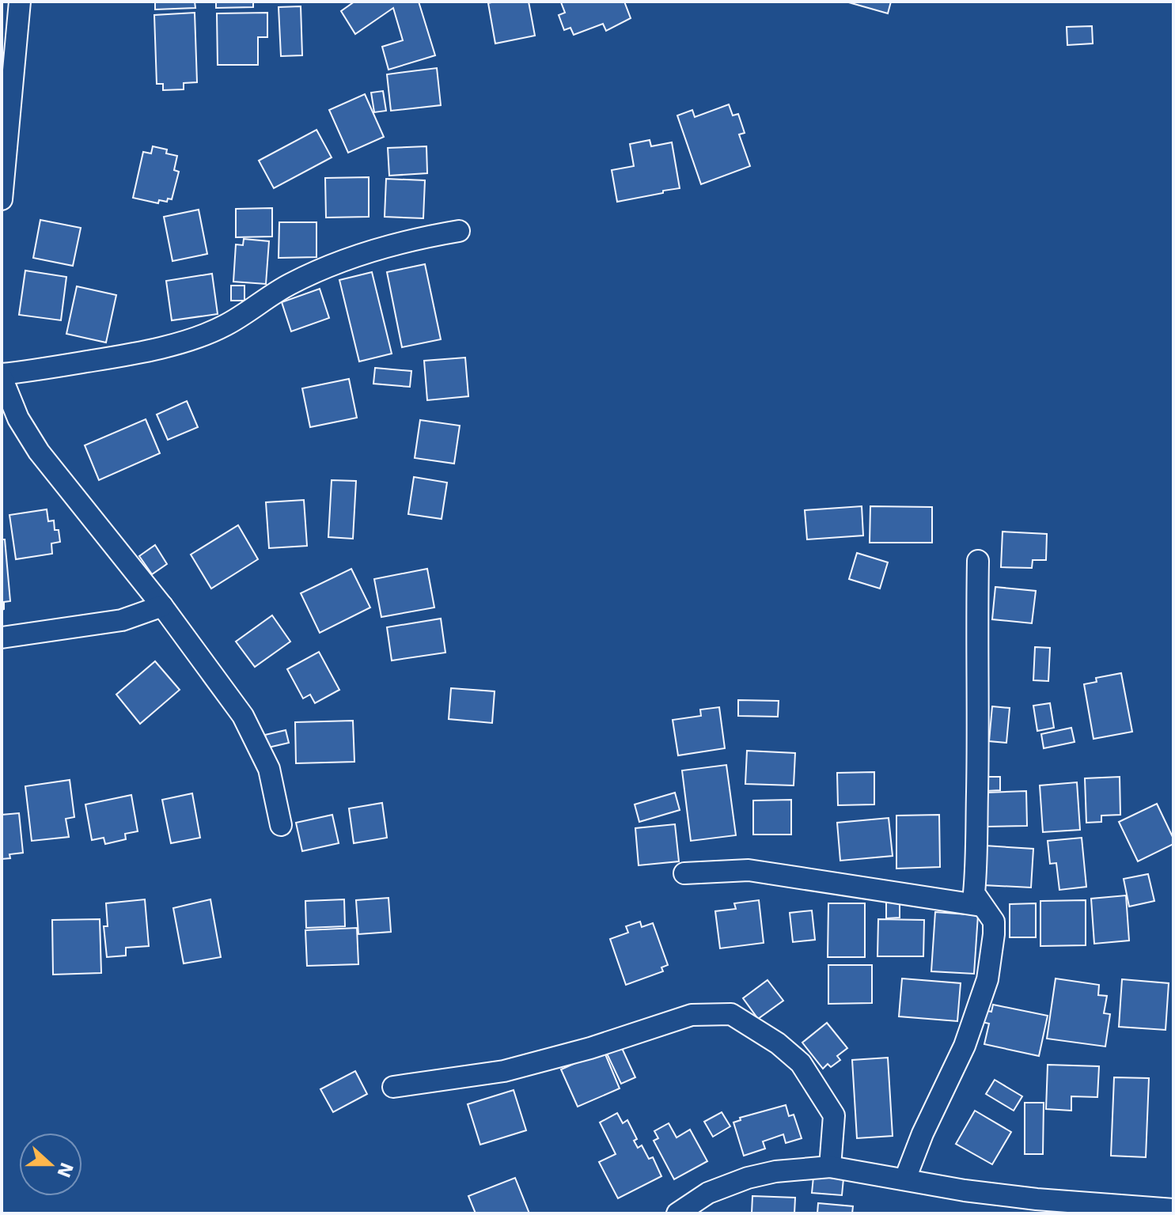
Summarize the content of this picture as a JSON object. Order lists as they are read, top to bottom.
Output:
{
  "north": "right"
}
